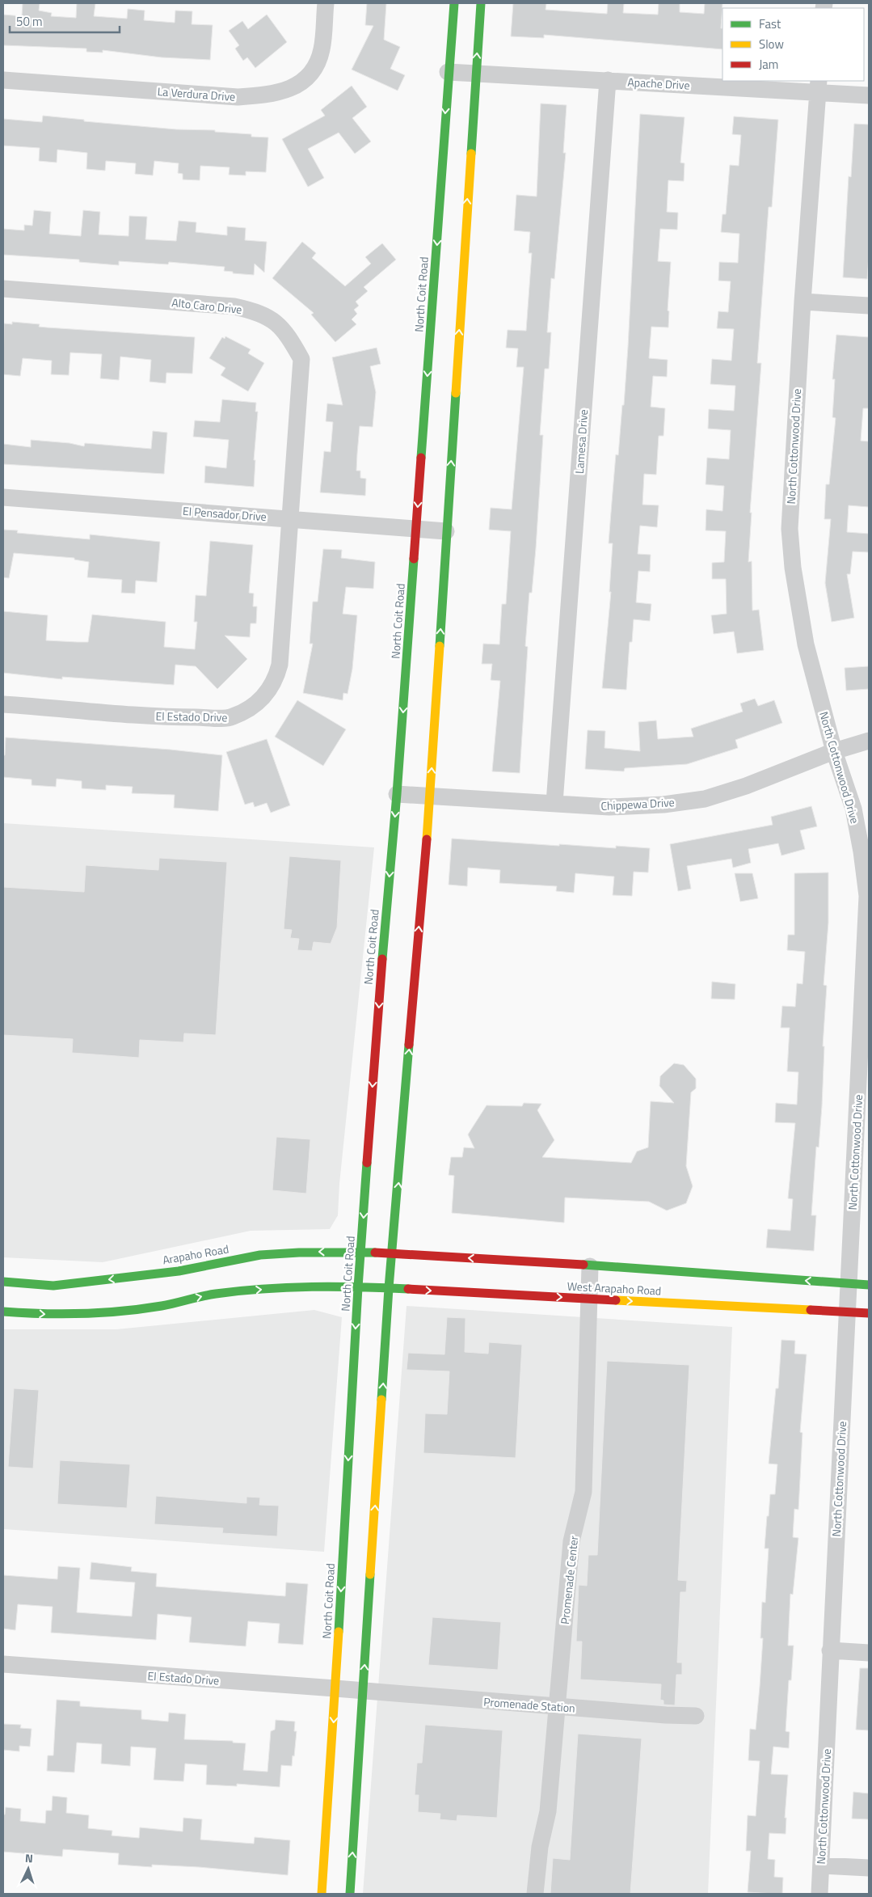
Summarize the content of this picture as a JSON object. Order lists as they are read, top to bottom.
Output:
{
  "streets": {
    "main road": ["North Coit Road", "Arapaho Road", "West Arapaho Road"],
    "street": [
      "Apache Drive",
      "La Verdura Drive",
      "Alto Caro Drive",
      "Lamesa Drive",
      "North Cottonwood Drive",
      "El Pensador Drive",
      "El Estado Drive",
      "Chippewa Drive",
      "Promenade Center",
      "Promenade Station"
    ]
  },
  "crossings": [
    ["Apache Drive", "North Coit Road"],
    ["Apache Drive", "Lamesa Drive"],
    ["Apache Drive", "North Cottonwood Drive"],
    ["North Coit Road", "El Pensador Drive"],
    ["North Coit Road", "El Estado Drive"],
    ["North Coit Road", "Chippewa Drive"],
    ["North Coit Road", "Arapaho Road"],
    ["North Coit Road", "West Arapaho Road"],
    ["Alto Caro Drive", "El Pensador Drive"],
    ["Alto Caro Drive", "El Estado Drive"],
    ["Lamesa Drive", "Chippewa Drive"],
    ["North Cottonwood Drive", "Chippewa Drive"],
    ["North Cottonwood Drive", "West Arapaho Road"],
    ["El Pensador Drive", "El Estado Drive"],
    ["El Estado Drive", "Promenade Station"],
    ["Arapaho Road", "West Arapaho Road"],
    ["West Arapaho Road", "Promenade Center"],
    ["Promenade Center", "Promenade Station"]
  ],
  "legend": ["Fast", "Slow", "Jam"],
  "scale_bar": "50 m",
  "north": "top"
}
